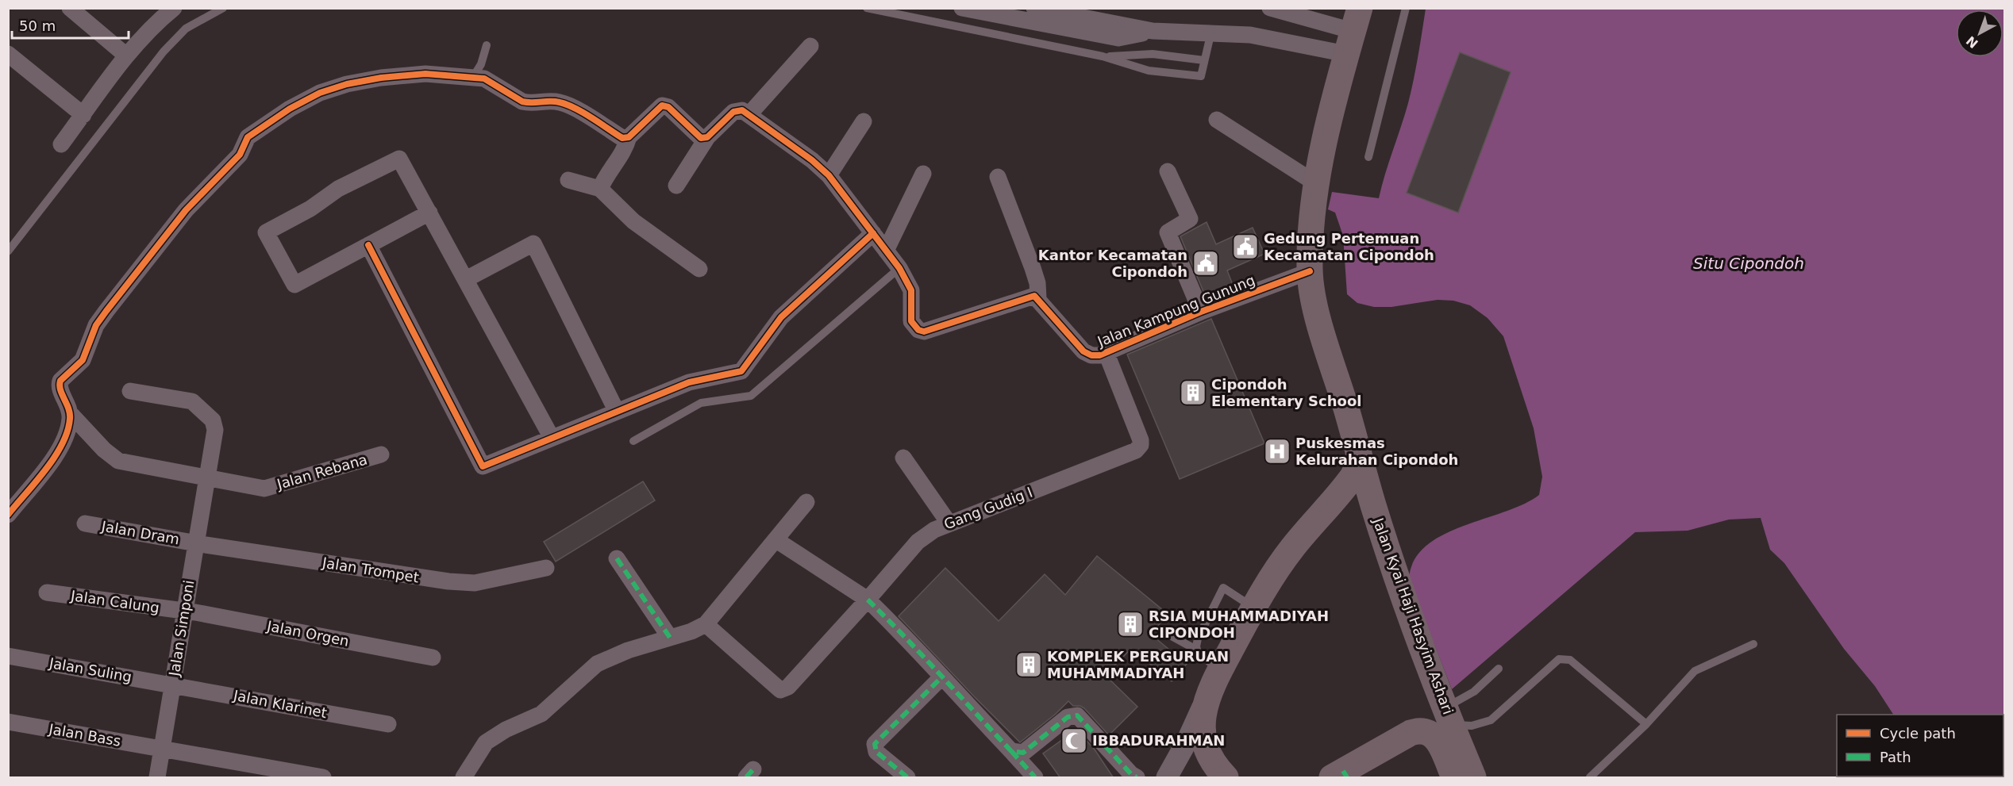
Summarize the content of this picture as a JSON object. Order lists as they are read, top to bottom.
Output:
{
  "streets": {
    "main road": ["Jalan Kyai Haji Hasyim Ashari"],
    "street": [
      "Jalan Kampung Gunung",
      "Jalan Rebana",
      "Gang Gudig I",
      "Jalan Dram",
      "Jalan Trompet",
      "Jalan Calung",
      "Jalan Simponi",
      "Jalan Orgen",
      "Jalan Suling",
      "Jalan Klarinet",
      "Jalan Bass"
    ]
  },
  "crossings": [
    ["Jalan Kampung Gunung", "Gang Gudig I"],
    ["Jalan Kampung Gunung", "Jalan Kyai Haji Hasyim Ashari"],
    ["Jalan Rebana", "Jalan Simponi"],
    ["Jalan Dram", "Jalan Trompet"],
    ["Jalan Dram", "Jalan Simponi"],
    ["Jalan Trompet", "Jalan Simponi"],
    ["Jalan Calung", "Jalan Simponi"],
    ["Jalan Calung", "Jalan Orgen"],
    ["Jalan Simponi", "Jalan Orgen"],
    ["Jalan Simponi", "Jalan Suling"],
    ["Jalan Simponi", "Jalan Klarinet"],
    ["Jalan Simponi", "Jalan Bass"],
    ["Jalan Suling", "Jalan Klarinet"]
  ],
  "water": ["Situ Cipondoh"],
  "places": {
    "public building": ["Gedung Pertemuan Kecamatan Cipondoh", "Kantor Kecamatan Cipondoh"],
    "building": ["Cipondoh Elementary School", "RSIA MUHAMMADIYAH CIPONDOH", "KOMPLEK PERGURUAN MUHAMMADIYAH"],
    "hospital": ["Puskesmas Kelurahan Cipondoh"],
    "mosque": ["IBBADURAHMAN"]
  },
  "legend": ["Cycle path", "Path"],
  "scale_bar": "50 m",
  "north": "bottom left"
}
